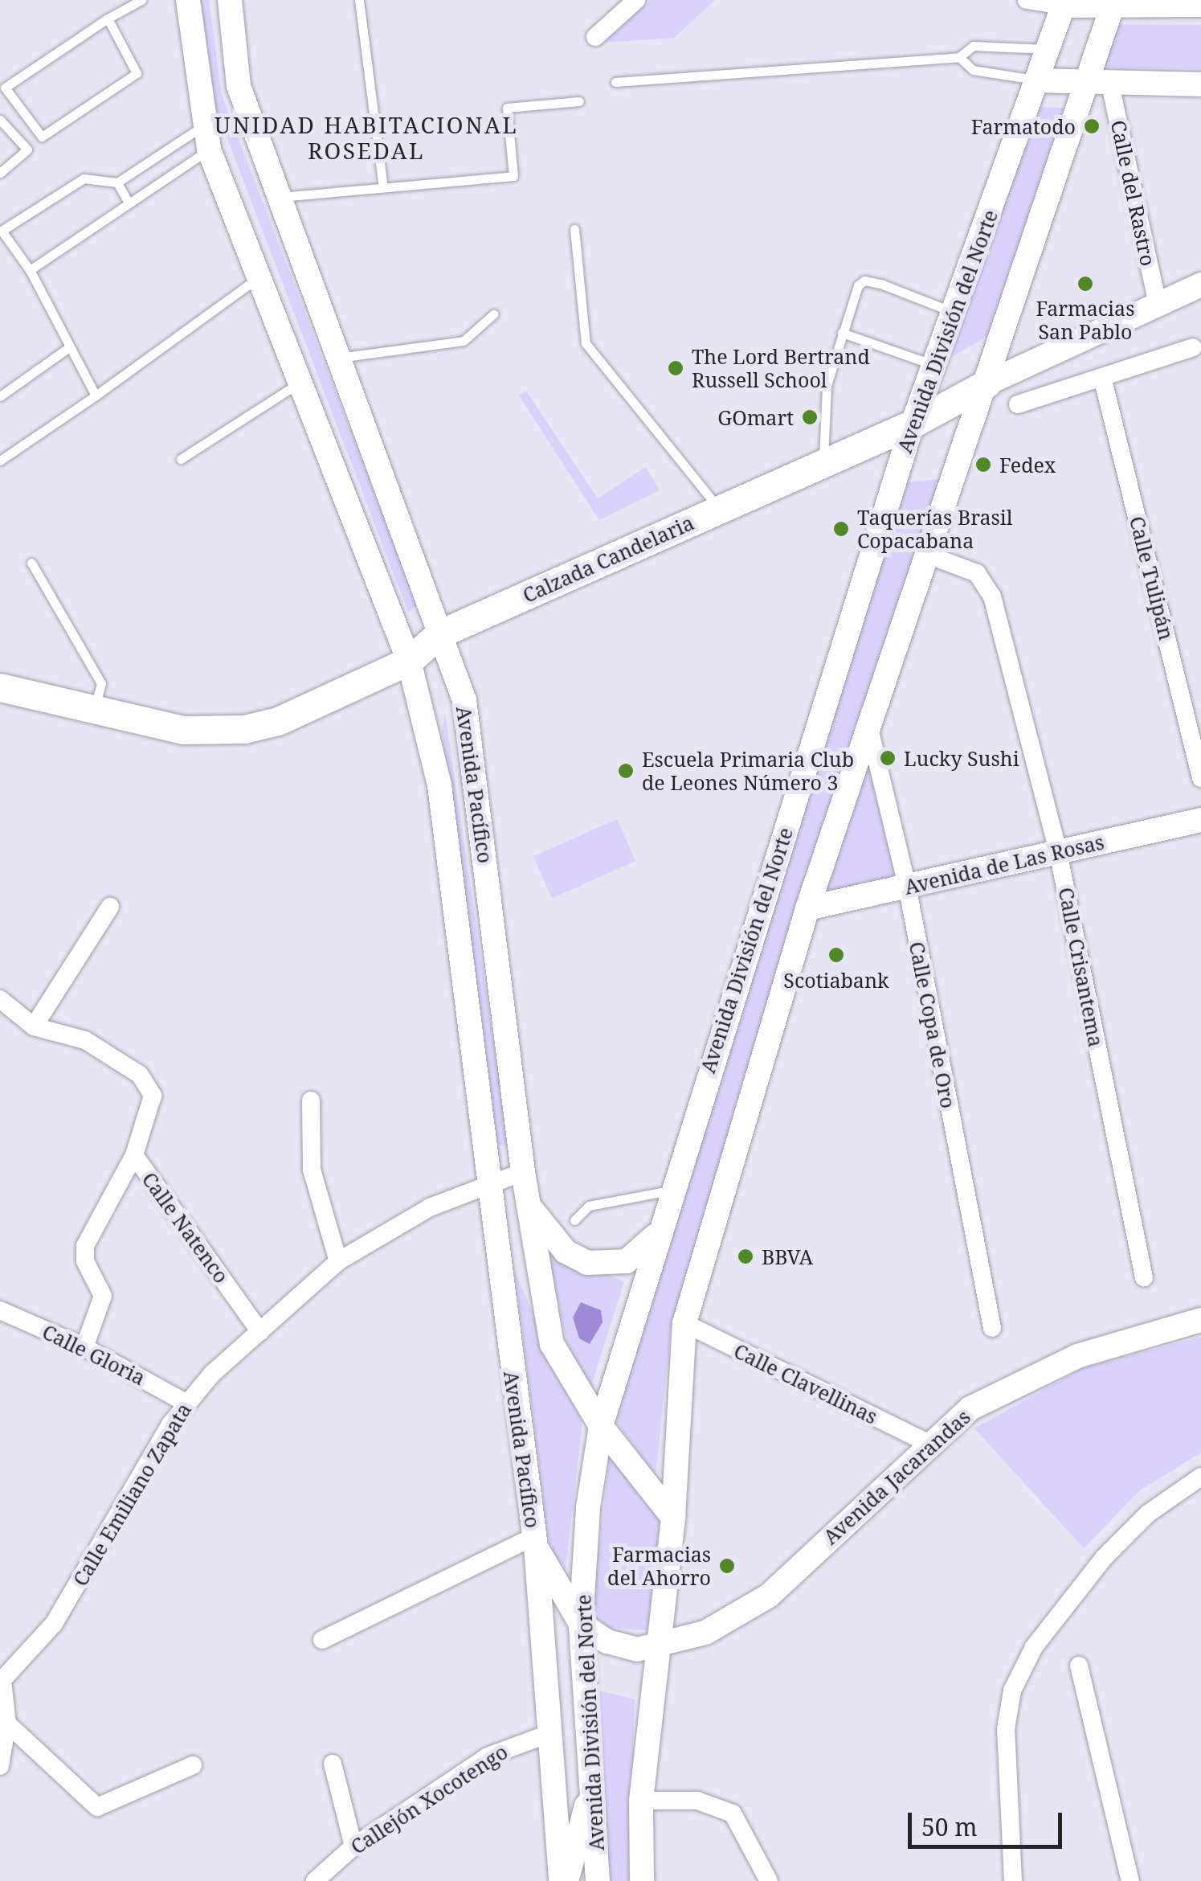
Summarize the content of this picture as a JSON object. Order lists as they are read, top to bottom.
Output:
{
  "streets": {
    "main road": ["Calzada Candelaria"],
    "street": [
      "Calle del Rastro",
      "Avenida División del Norte",
      "Calle Tulipán",
      "Avenida Pacífico",
      "Avenida de Las Rosas",
      "Calle Crisantema",
      "Calle Copa de Oro",
      "Calle Natenco",
      "Calle Gloria",
      "Calle Clavellinas",
      "Avenida Jacarandas",
      "Calle Emiliano Zapata",
      "Callejón Xocotengo"
    ]
  },
  "crossings": [
    ["Calle del Rastro", "Calzada Candelaria"],
    ["Avenida División del Norte", "Calzada Candelaria"],
    ["Avenida División del Norte", "Avenida Pacífico"],
    ["Avenida División del Norte", "Callejón Xocotengo"],
    ["Calzada Candelaria", "Avenida Pacífico"],
    ["Avenida Pacífico", "Calle Emiliano Zapata"],
    ["Avenida de Las Rosas", "Calle Crisantema"],
    ["Avenida de Las Rosas", "Calle Copa de Oro"],
    ["Calle Natenco", "Calle Emiliano Zapata"],
    ["Calle Gloria", "Calle Emiliano Zapata"],
    ["Calle Clavellinas", "Avenida Jacarandas"]
  ],
  "districts": ["UNIDAD HABITACIONAL ROSEDAL"],
  "places": [
    "Farmatodo",
    "Farmacias San Pablo",
    "The Lord Bertrand Russell School",
    "GOmart",
    "Fedex",
    "Taquerías Brasil Copacabana",
    "Lucky Sushi",
    "Escuela Primaria Club de Leones Número 3",
    "Scotiabank",
    "BBVA",
    "Farmacias del Ahorro"
  ],
  "scale_bar": "50 m"
}
